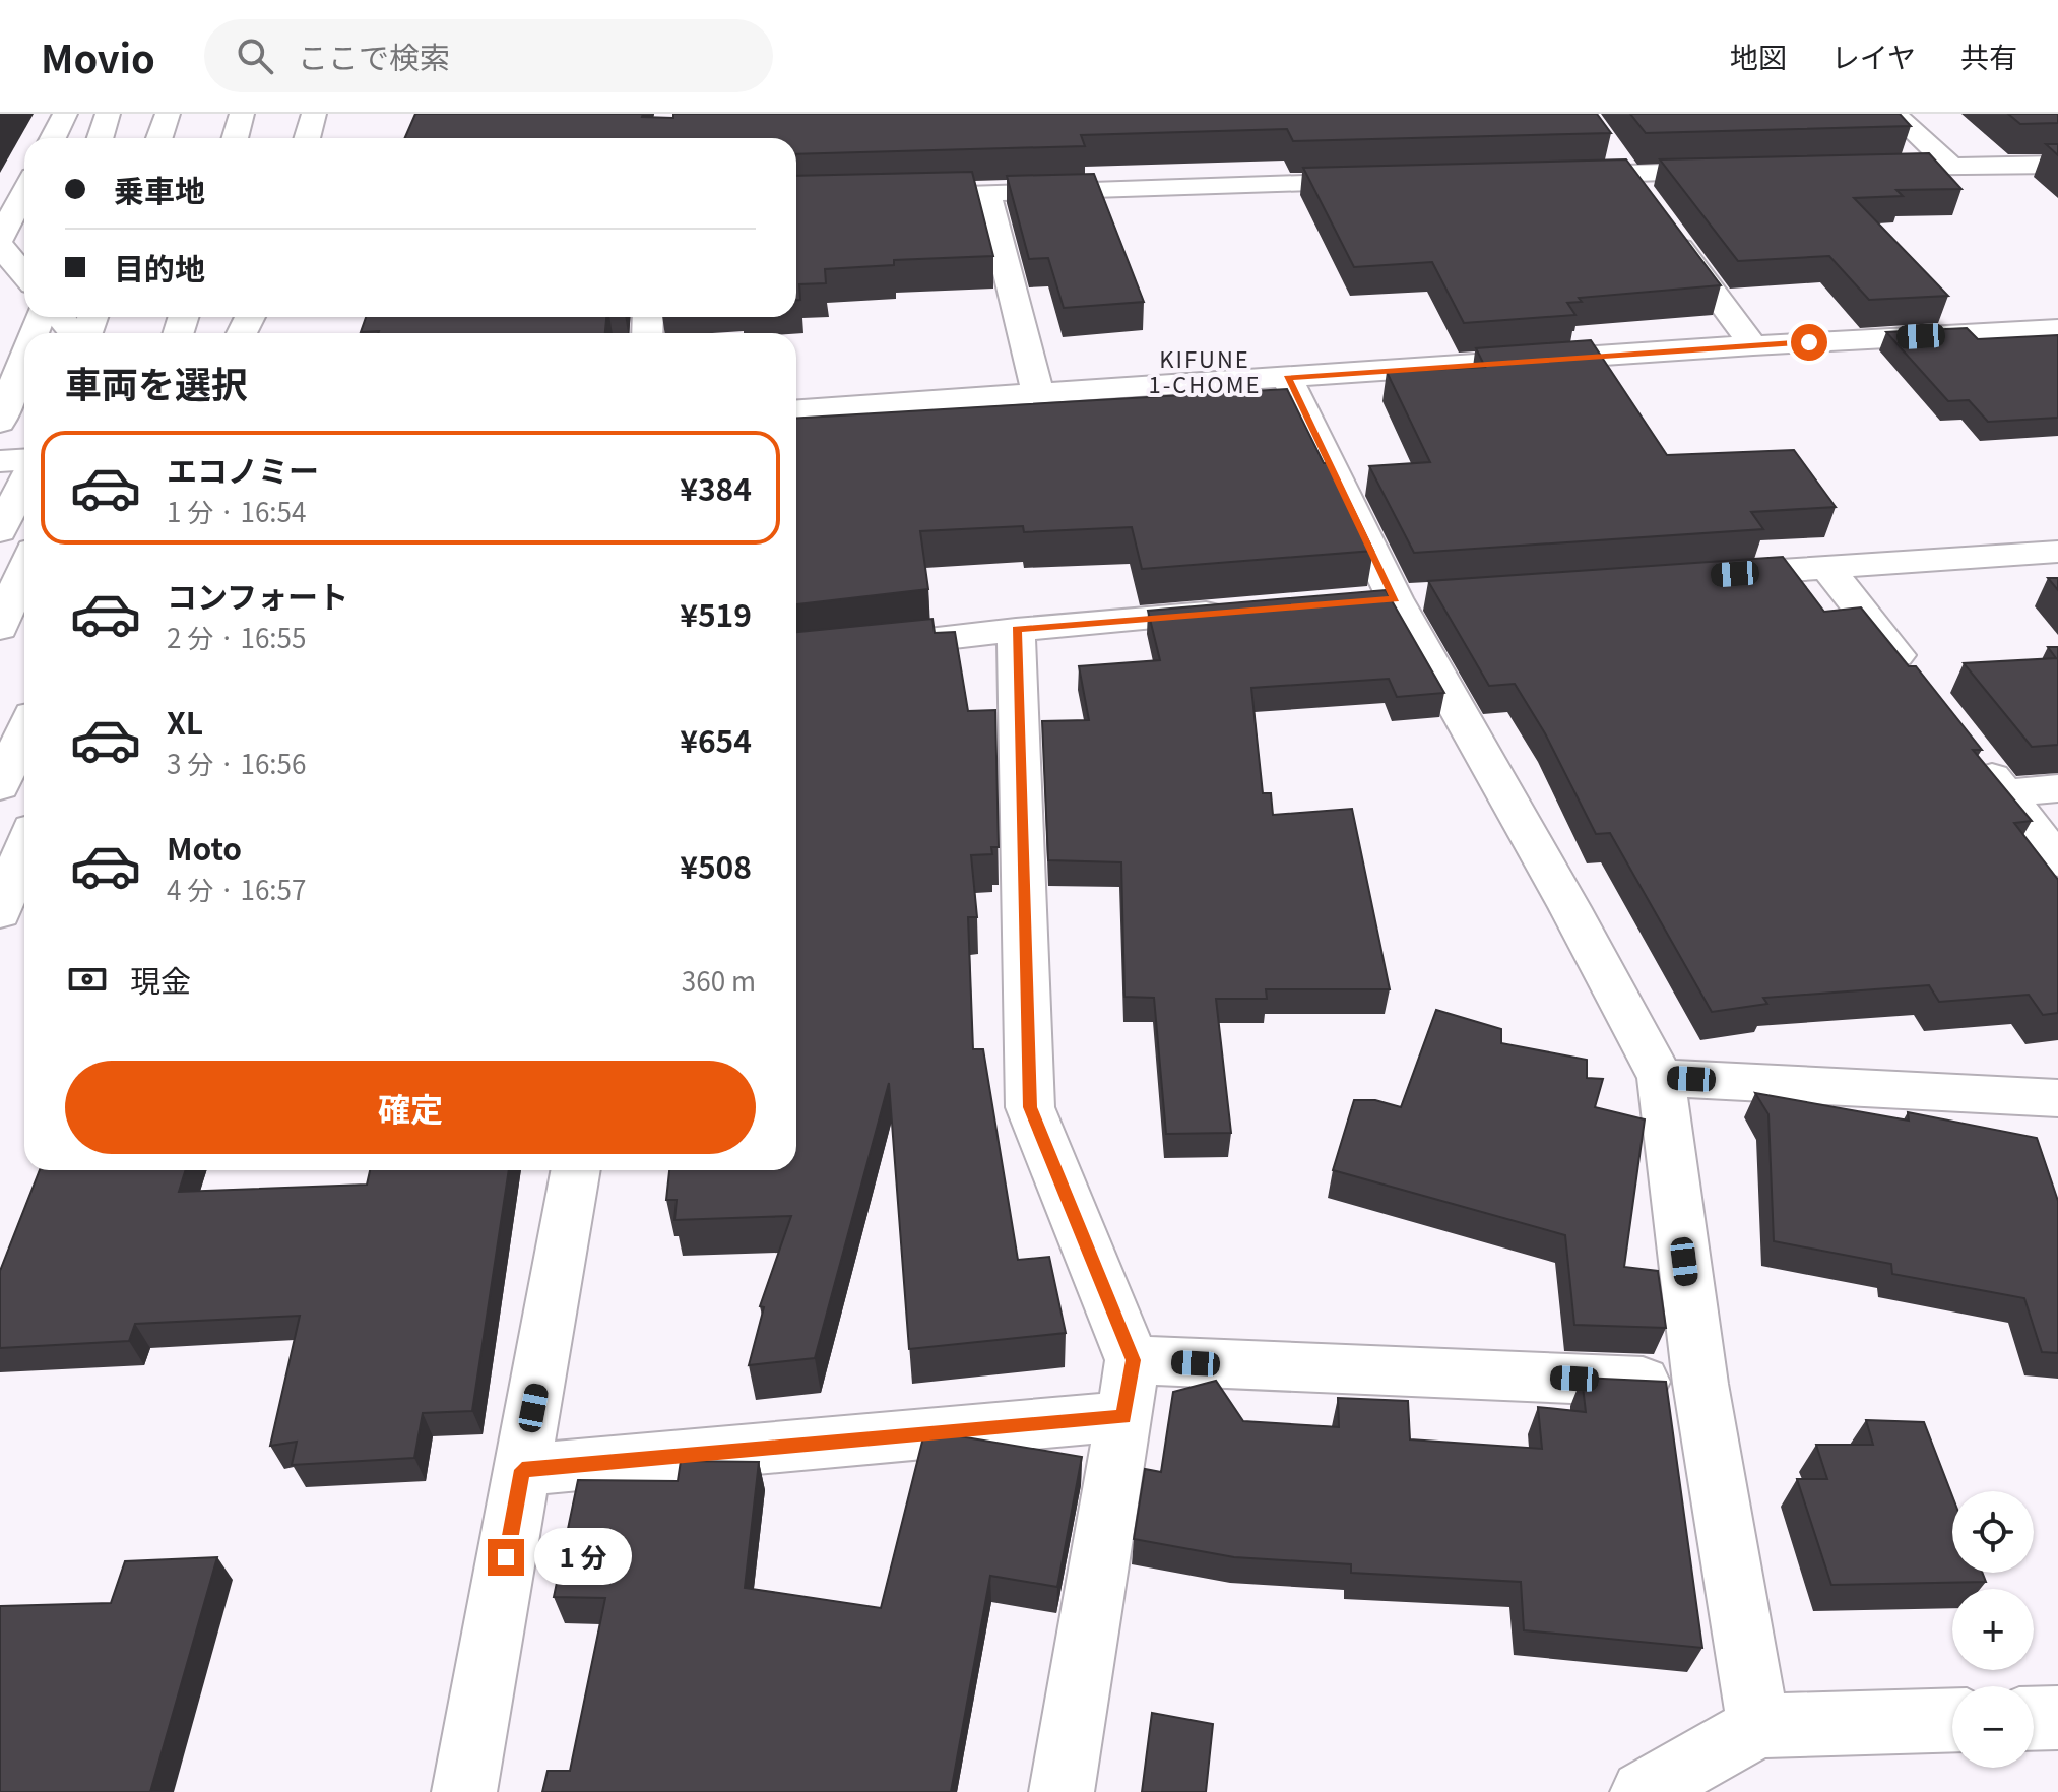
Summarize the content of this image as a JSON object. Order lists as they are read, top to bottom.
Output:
{
  "districts": ["KIFUNE 1-CHOME"],
  "page": {
    "header": "Movio",
    "search": "ここで検索",
    "nav": ["地図", "レイヤ", "共有"],
    "banner": ["乗車地", "目的地"],
    "heading": "車両を選択",
    "list": [
      {
        "name": "エコノミー",
        "note": "1 分 · 16:54",
        "value": "¥384"
      },
      {
        "name": "コンフォート",
        "note": "2 分 · 16:55",
        "value": "¥519"
      },
      {
        "name": "XL",
        "note": "3 分 · 16:56",
        "value": "¥654"
      },
      {
        "name": "Moto",
        "note": "4 分 · 16:57",
        "value": "¥508"
      }
    ],
    "pay": ["現金", "360 m"],
    "buttons": "確定",
    "map_buttons": ["+", "−"],
    "bubble": "1 分"
  }
}
